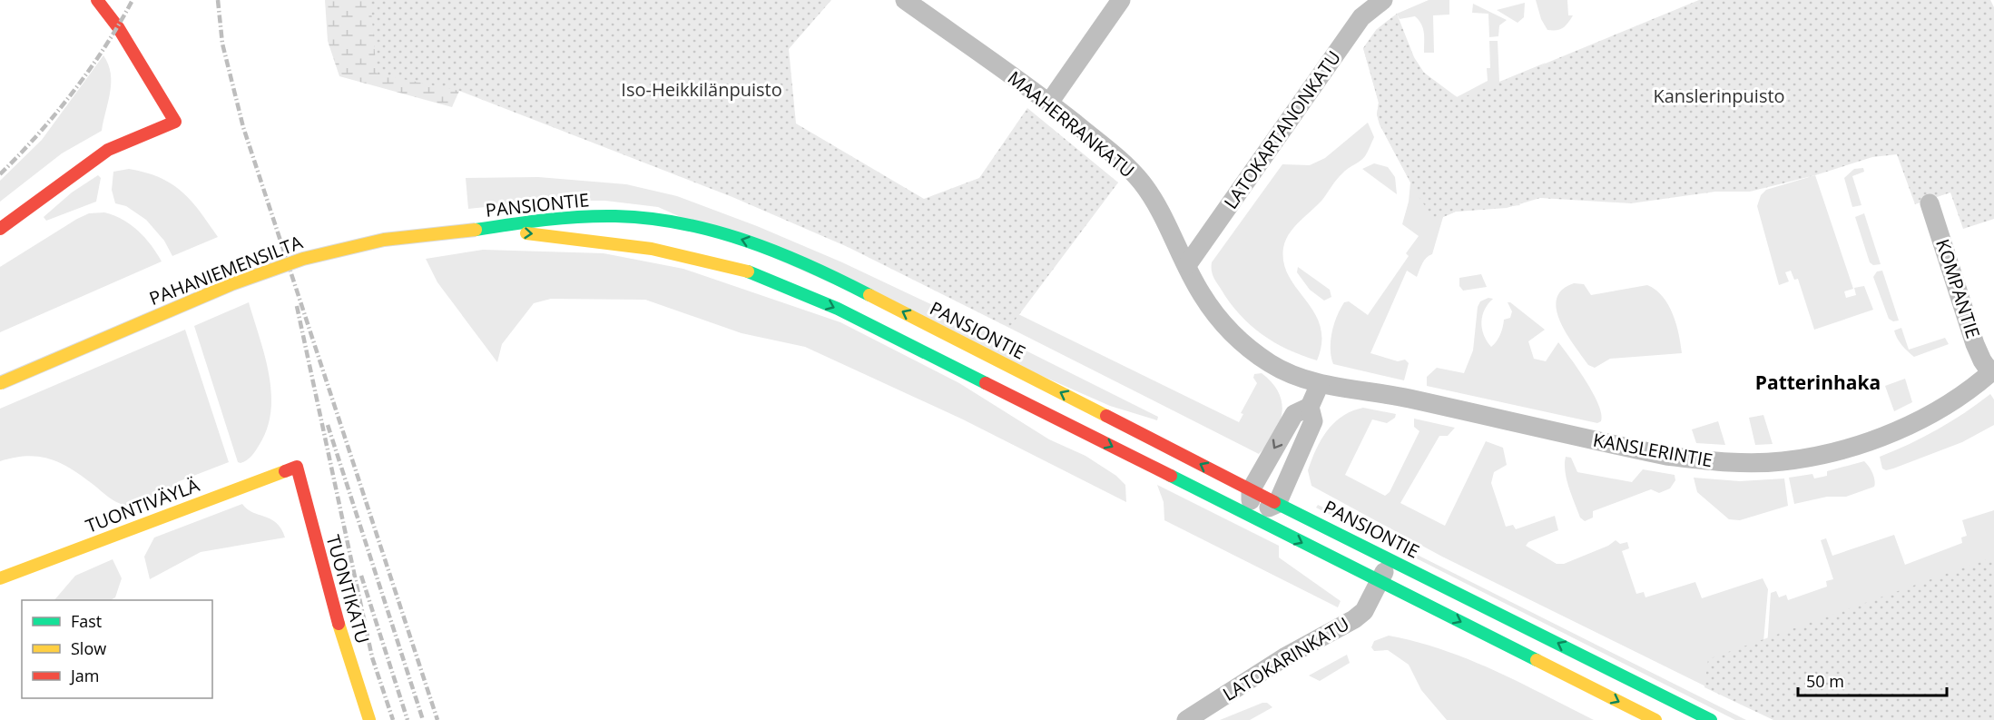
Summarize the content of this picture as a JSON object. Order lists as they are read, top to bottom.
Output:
{
  "streets": {
    "main road": [
      "PANSIONTIE",
      "PAHANIEMENSILTA",
      "TUONTIVÄYLÄ",
      "TUONTIKATU"
    ],
    "street": [
      "MAAHERRANKATU",
      "LATOKARTANONKATU",
      "KOMPANTIE",
      "KANSLERINTIE",
      "LATOKARINKATU"
    ]
  },
  "crossings": [
    ["MAAHERRANKATU", "LATOKARTANONKATU"],
    ["MAAHERRANKATU", "KANSLERINTIE"],
    ["PANSIONTIE", "PAHANIEMENSILTA"],
    ["PANSIONTIE", "LATOKARINKATU"],
    ["KOMPANTIE", "KANSLERINTIE"],
    ["TUONTIVÄYLÄ", "TUONTIKATU"]
  ],
  "districts": ["Patterinhaka"],
  "parks": ["Iso-Heikkilänpuisto", "Kanslerinpuisto"],
  "legend": ["Fast", "Slow", "Jam"],
  "scale_bar": "50 m"
}
